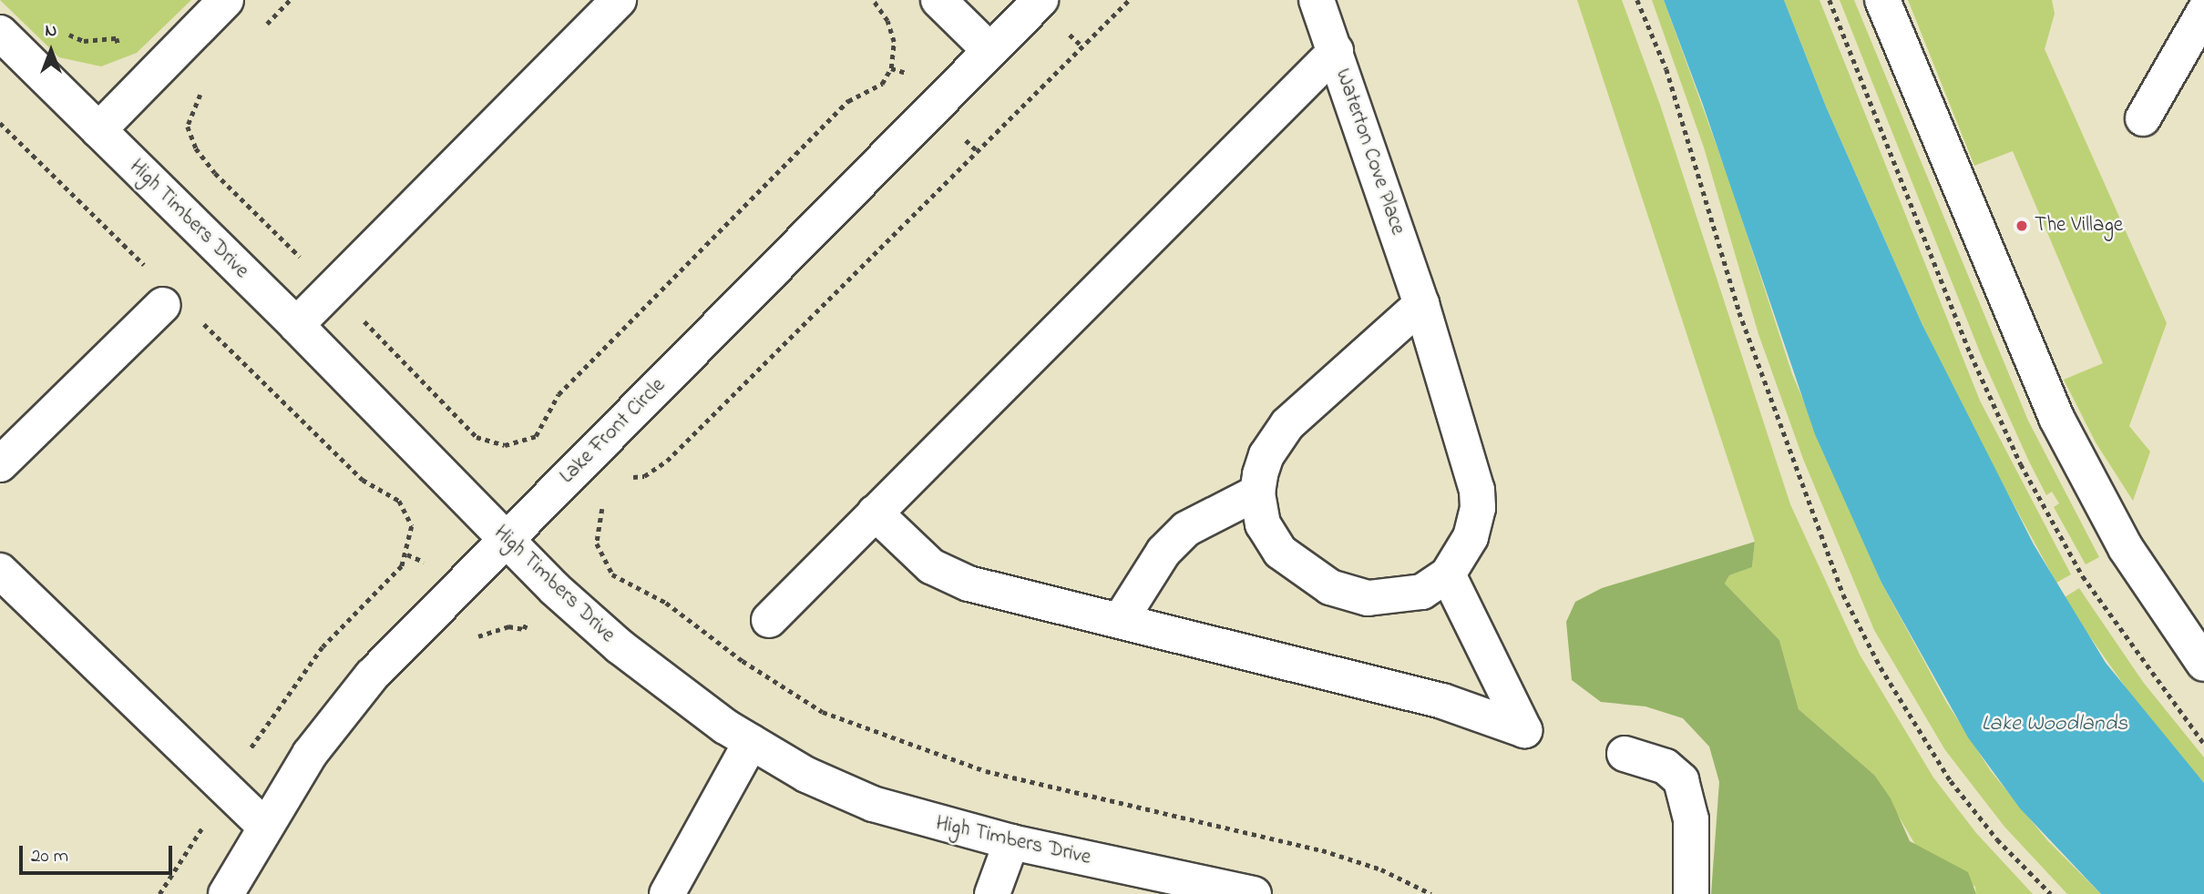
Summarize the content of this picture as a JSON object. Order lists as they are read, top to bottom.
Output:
{
  "streets": {
    "street": ["Waterton Cove Place", "High Timbers Drive", "Lake Front Circle"]
  },
  "crossings": [
    ["High Timbers Drive", "Lake Front Circle"]
  ],
  "water": ["Lake Woodlands"],
  "places": ["The Village"],
  "scale_bar": "20 m",
  "north": "top"
}
